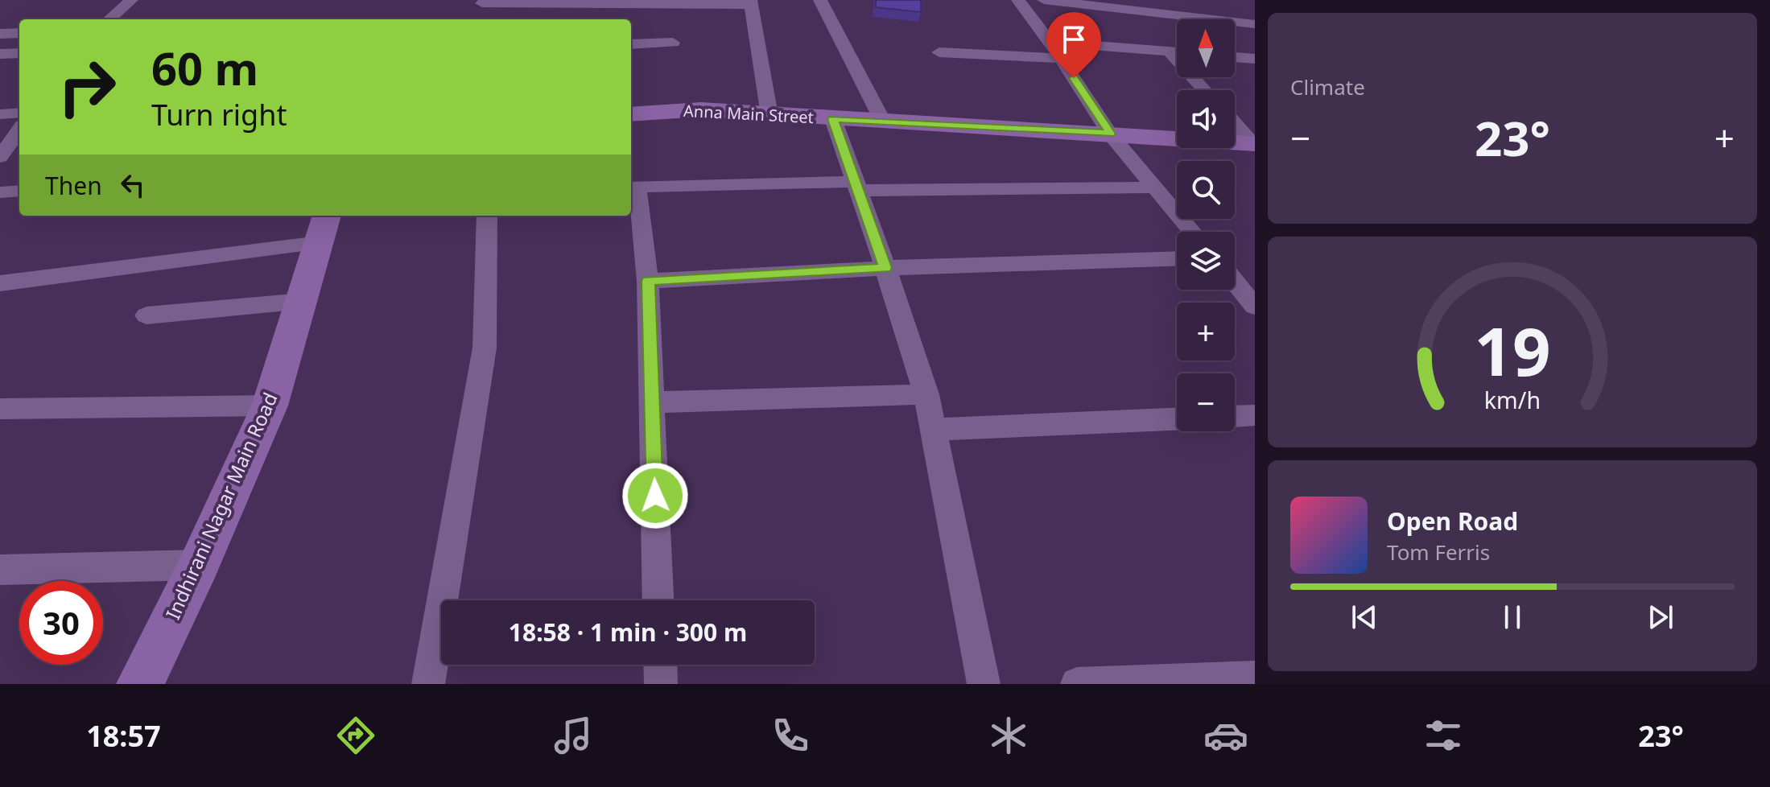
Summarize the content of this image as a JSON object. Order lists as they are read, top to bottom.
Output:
{
  "streets": {
    "street": ["Anna Main Street", "Indhirani Nagar Main Road"]
  },
  "north": "top",
  "page": {
    "tile": "Climate",
    "map_buttons": ["+", "−"],
    "turn": ["60 m", "Turn right"],
    "heat": ["−", "23°", "+"],
    "then": "Then",
    "song": ["Open Road", "Tom Ferris"],
    "limit": "30",
    "trip": "18:58 · 1 min · 300 m",
    "tabs": ["18:57", "23°"],
    "gauge": ["19", "km/h"]
  }
}
